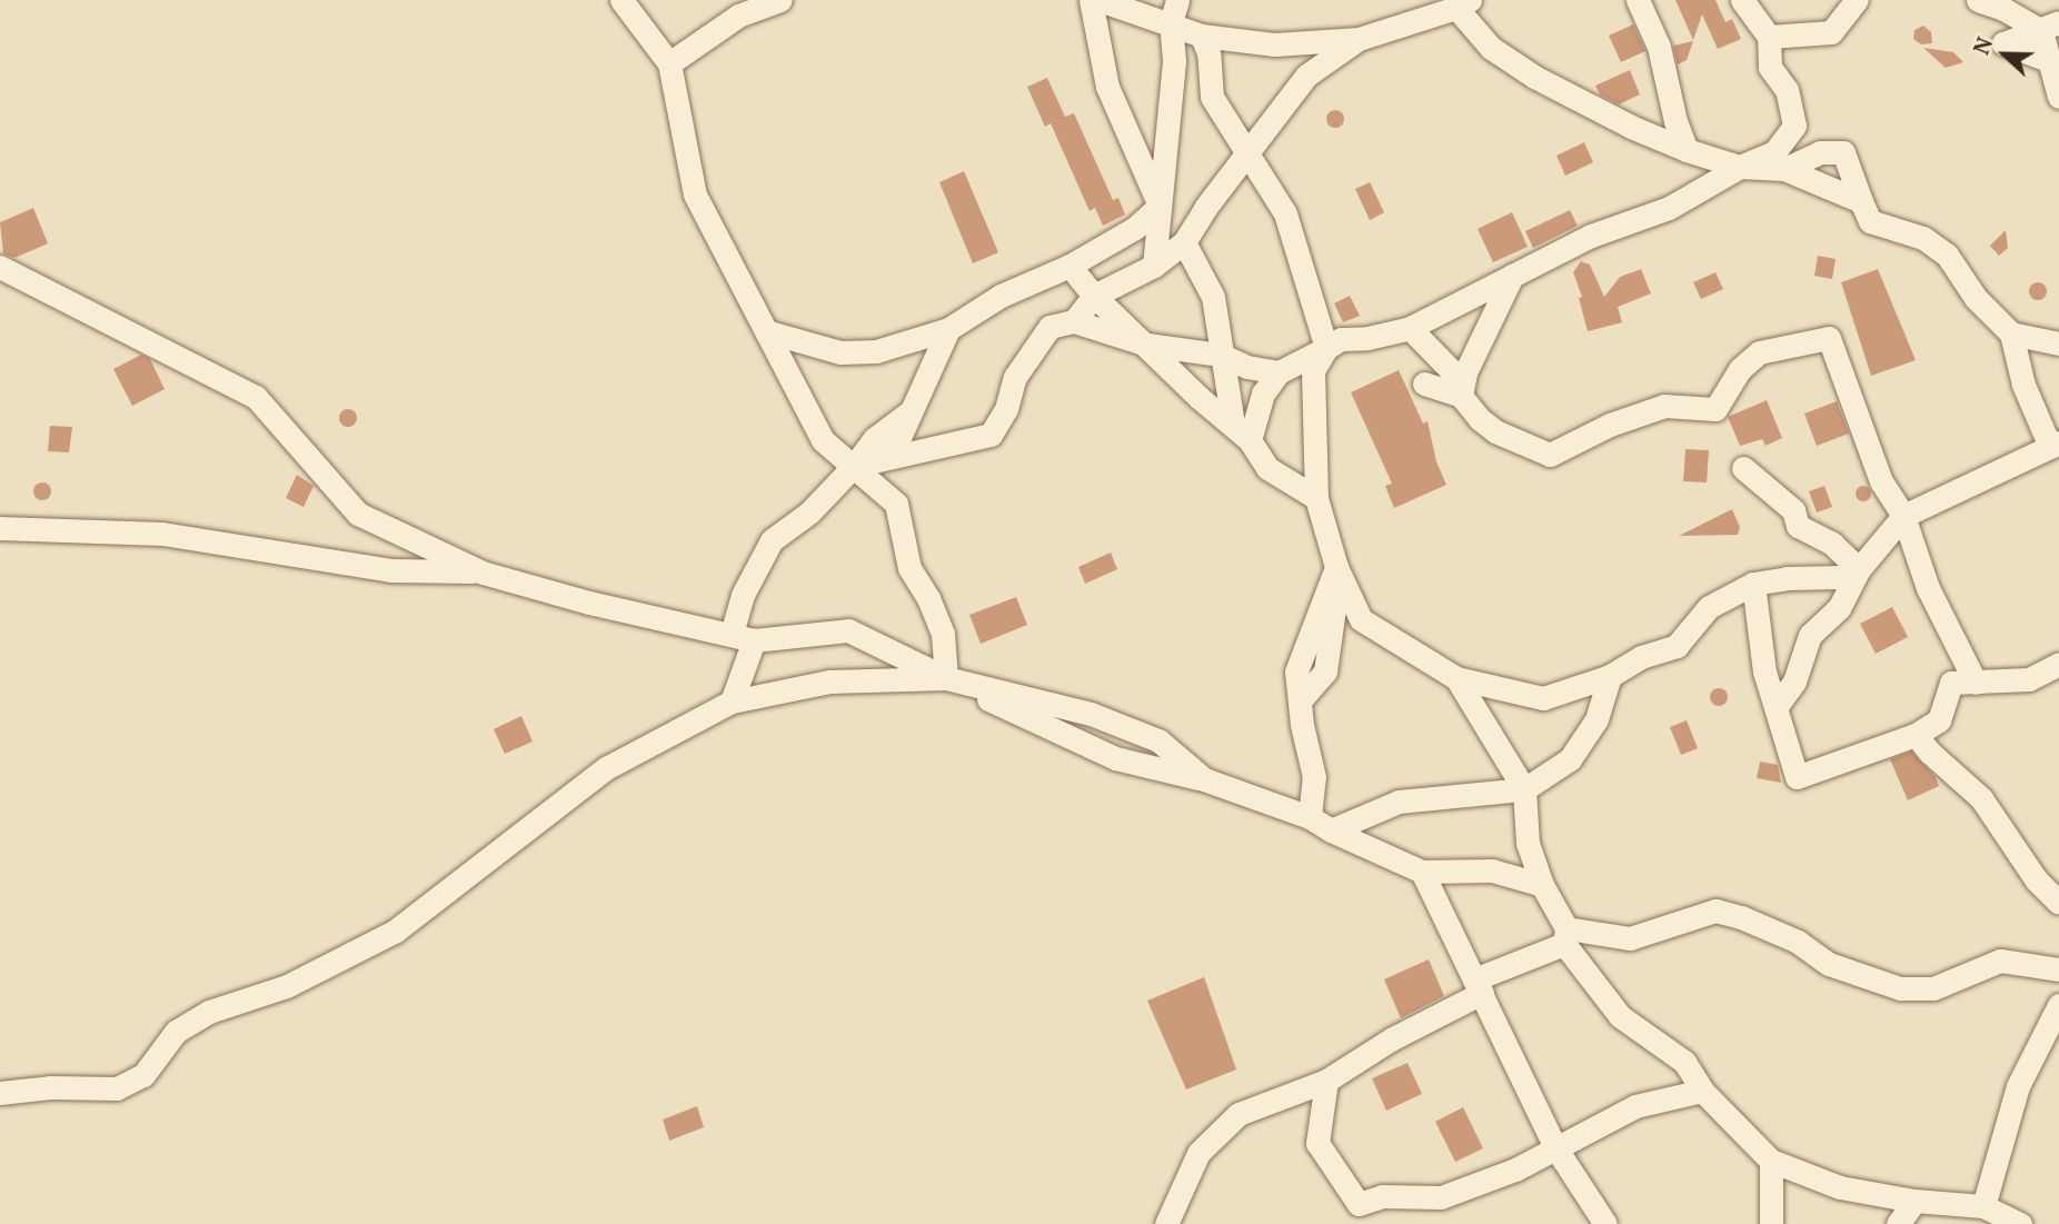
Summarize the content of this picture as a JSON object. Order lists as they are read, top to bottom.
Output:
{
  "north": "left"
}
